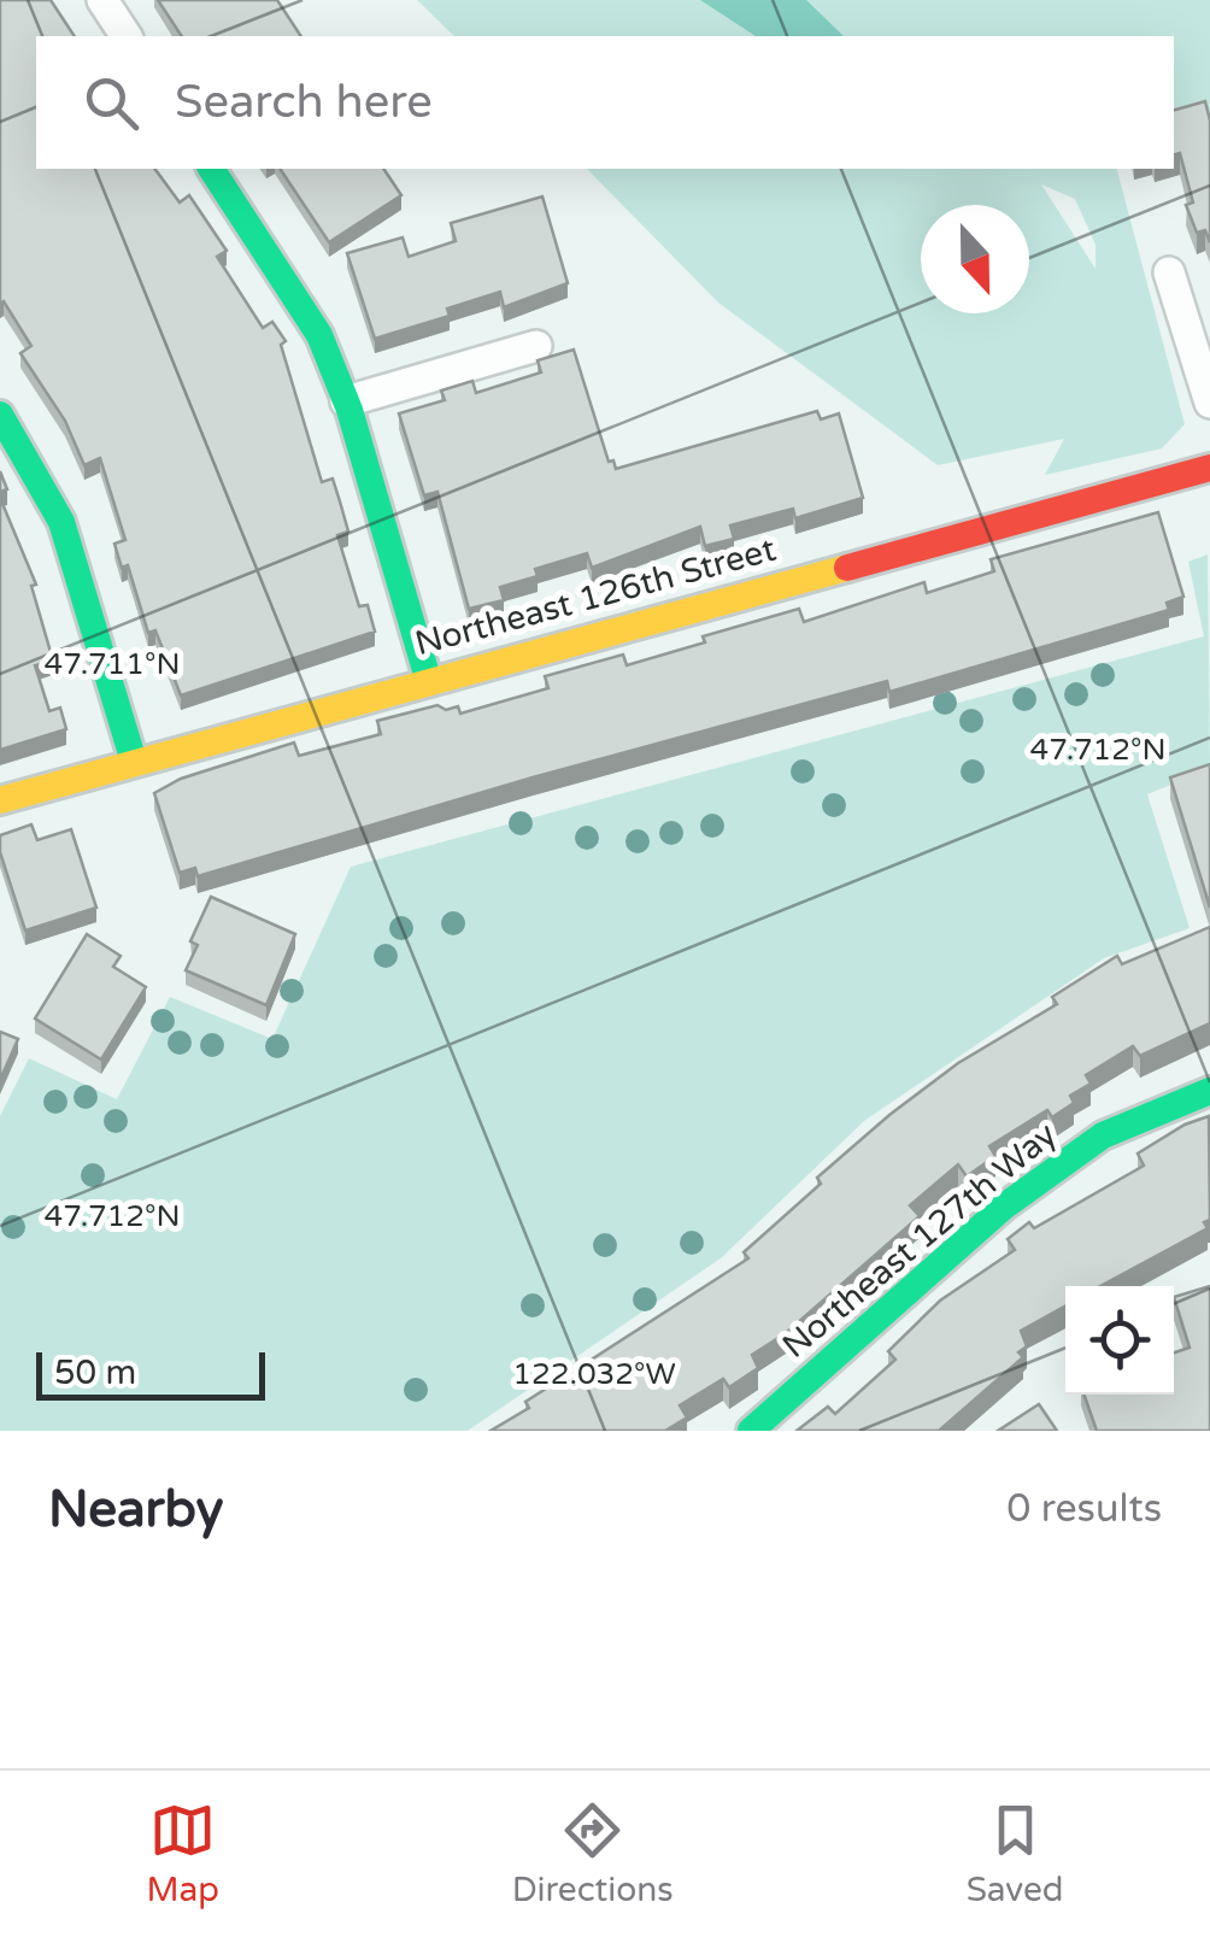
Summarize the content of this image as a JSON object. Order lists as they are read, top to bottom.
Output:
{
  "streets": {
    "street": ["Northeast 126th Street", "Northeast 127th Way"]
  },
  "scale_bar": "50 m",
  "north": "bottom",
  "page": {
    "search": "Search here",
    "scale": "50 m",
    "heading": ["Nearby", "0 results"],
    "nav": ["Map", "Directions", "Saved"]
  },
  "coordinates": ["47.711°N", "47.712°N", "122.032°W"]
}
